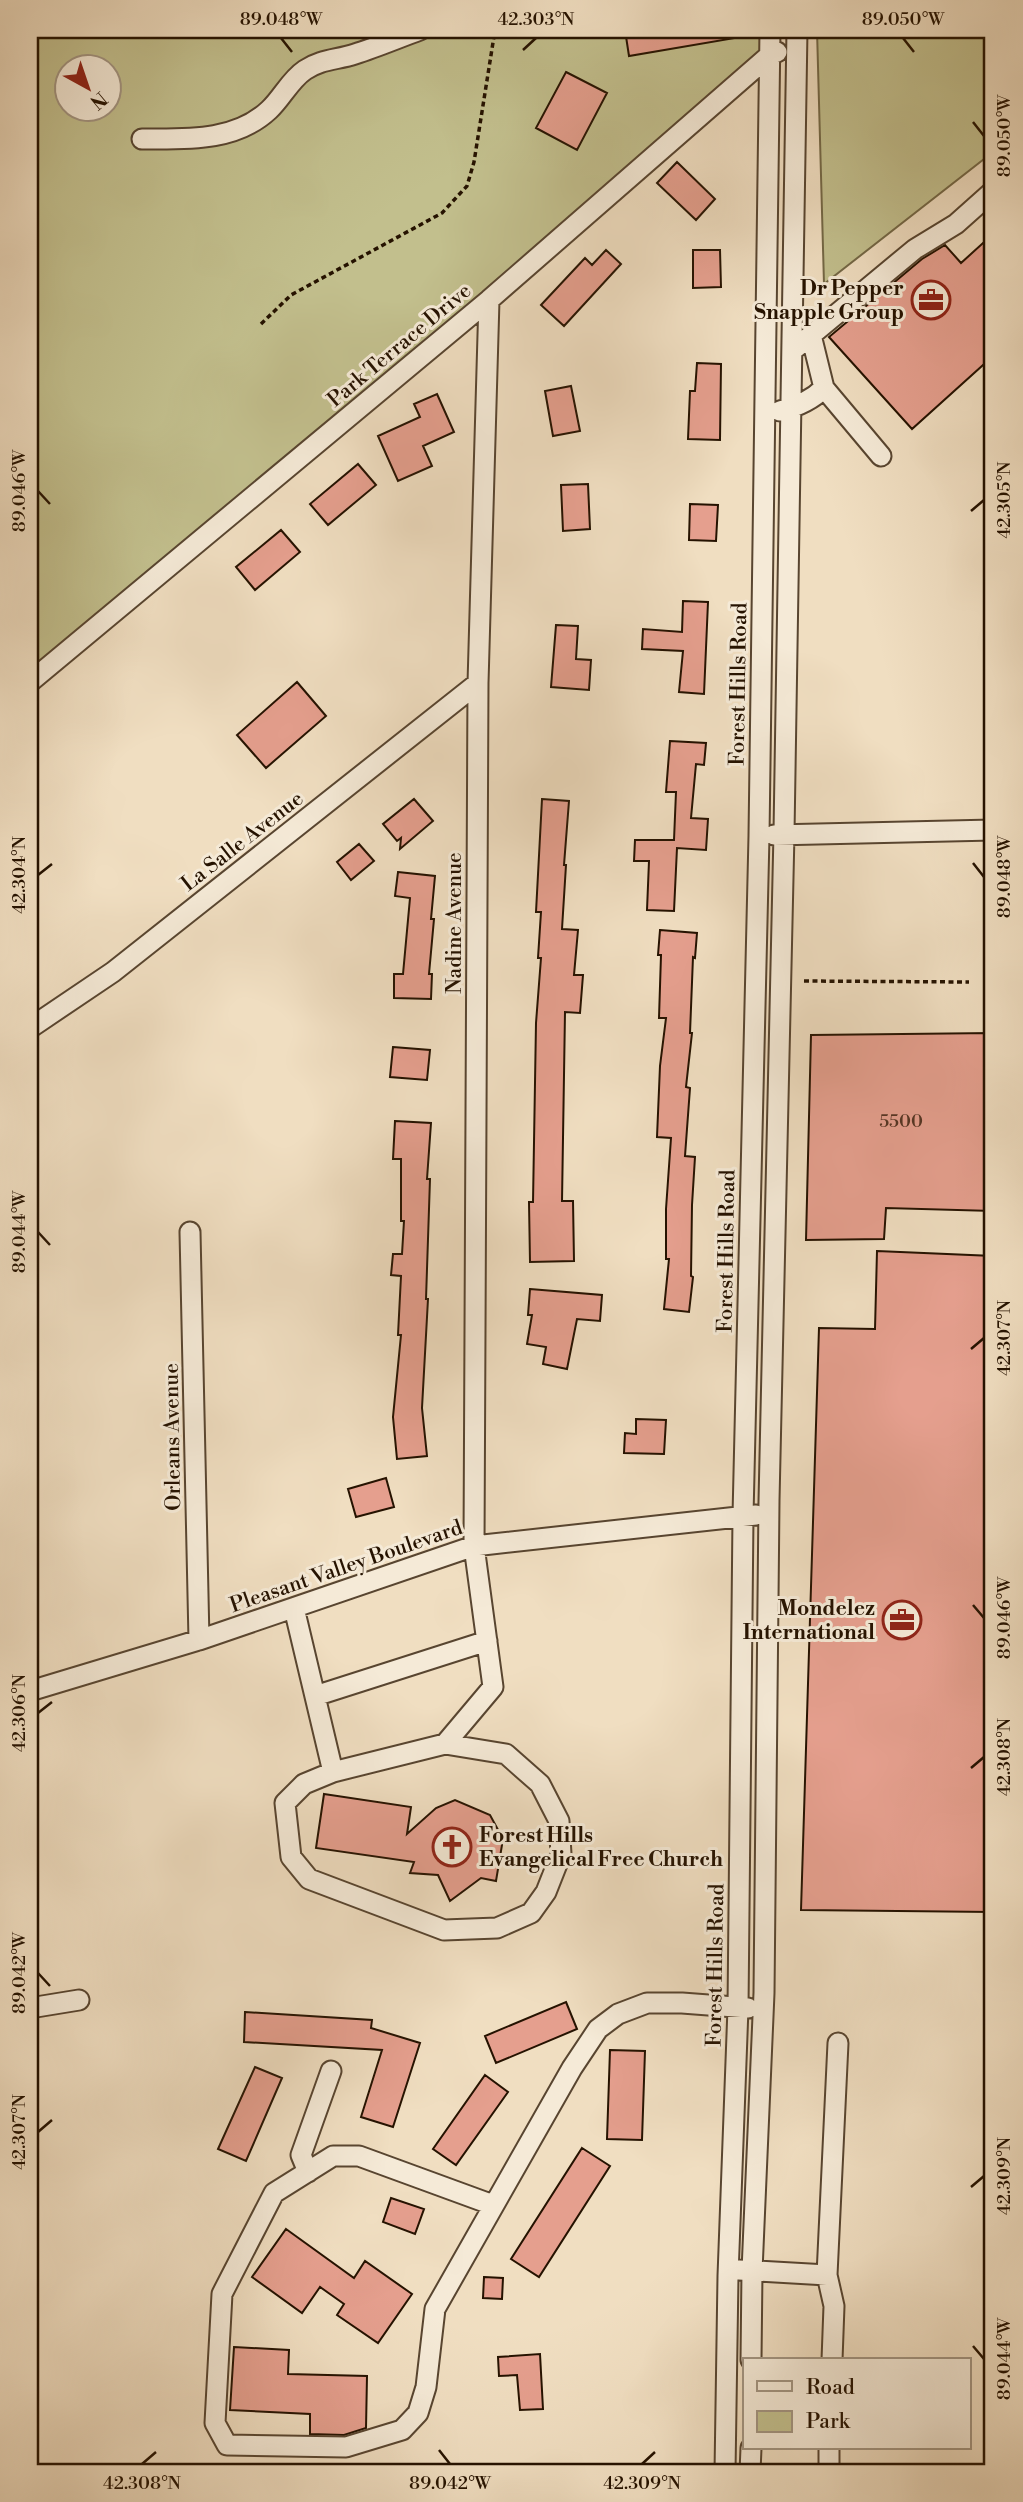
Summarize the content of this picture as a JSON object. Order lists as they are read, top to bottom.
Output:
{
  "streets": {
    "street": [
      "Park Terrace Drive",
      "Forest Hills Road",
      "La Salle Avenue",
      "Nadine Avenue",
      "Orleans Avenue",
      "Pleasant Valley Boulevard"
    ]
  },
  "crossings": [
    ["Park Terrace Drive", "Forest Hills Road"],
    ["Park Terrace Drive", "Nadine Avenue"],
    ["Forest Hills Road", "Pleasant Valley Boulevard"],
    ["La Salle Avenue", "Nadine Avenue"],
    ["Nadine Avenue", "Pleasant Valley Boulevard"],
    ["Orleans Avenue", "Pleasant Valley Boulevard"]
  ],
  "places": {
    "office": ["Dr Pepper Snapple Group", "Mondelez International"],
    "church": ["Forest Hills Evangelical Free Church"]
  },
  "house_numbers": ["5500"],
  "legend": ["Road", "Park"],
  "north": "bottom right",
  "coordinates": [
    "89.048°W",
    "42.303°N",
    "89.050°W",
    "89.046°W",
    "42.305°N",
    "42.304°N",
    "89.044°W",
    "42.307°N",
    "42.306°N",
    "42.308°N",
    "89.042°W",
    "42.309°N"
  ]
}
